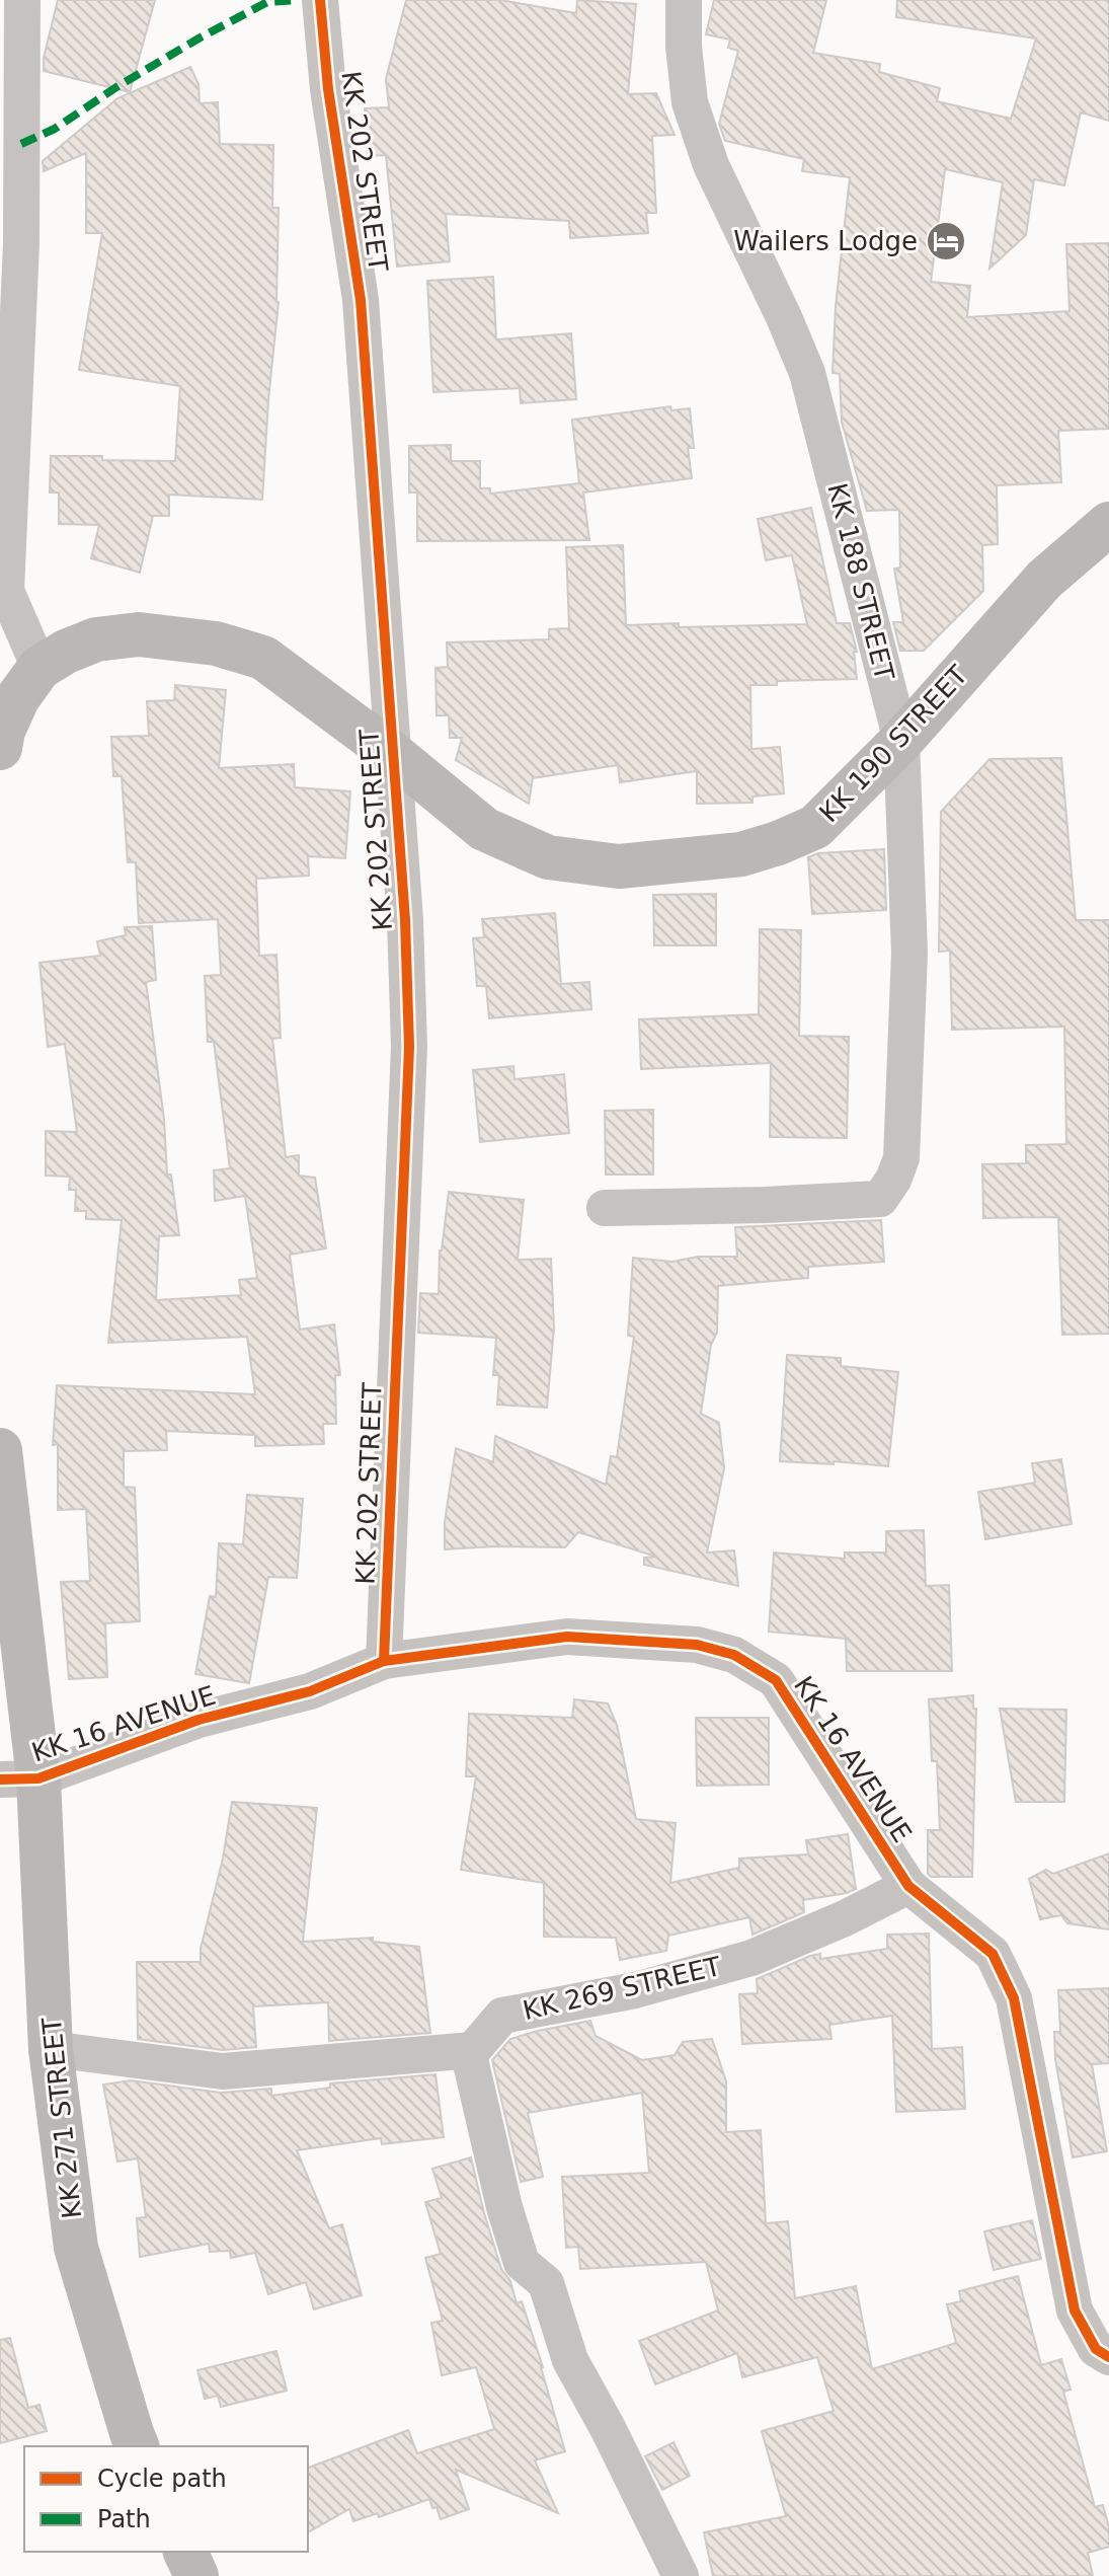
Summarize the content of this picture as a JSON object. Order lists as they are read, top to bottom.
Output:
{
  "streets": {
    "street": [
      "KK 202 STREET",
      "KK 188 STREET",
      "KK 190 STREET",
      "KK 16 AVENUE",
      "KK 269 STREET",
      "KK 271 STREET"
    ]
  },
  "crossings": [
    ["KK 202 STREET", "KK 190 STREET"],
    ["KK 202 STREET", "KK 16 AVENUE"],
    ["KK 188 STREET", "KK 190 STREET"],
    ["KK 16 AVENUE", "KK 269 STREET"],
    ["KK 16 AVENUE", "KK 271 STREET"]
  ],
  "places": {
    "hotel": ["Wailers Lodge"]
  },
  "legend": ["Cycle path", "Path"]
}
